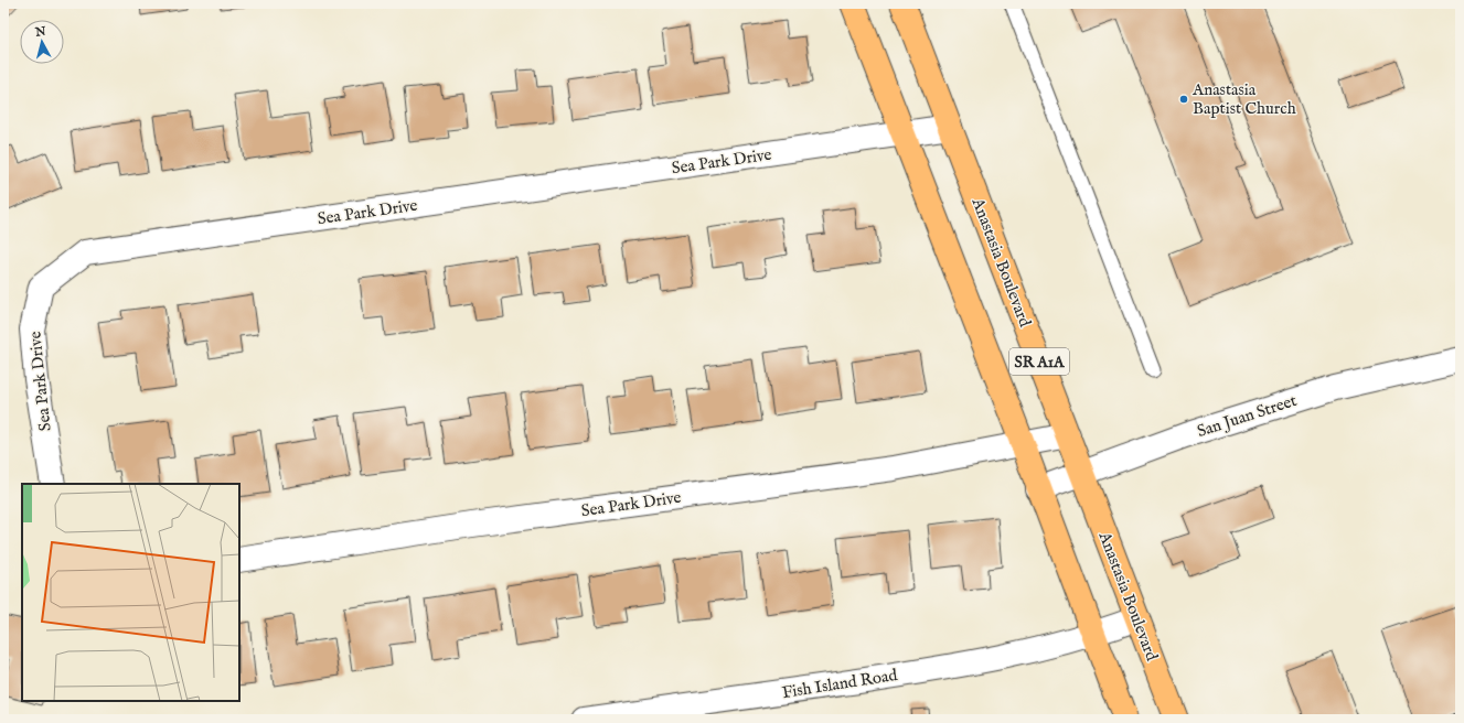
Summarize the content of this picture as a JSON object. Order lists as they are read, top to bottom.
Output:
{
  "streets": {
    "main road": ["Anastasia Boulevard", "SR A1A"],
    "street": ["Sea Park Drive", "San Juan Street", "Fish Island Road"]
  },
  "crossings": [
    ["Sea Park Drive", "Anastasia Boulevard"],
    ["Sea Park Drive", "SR A1A"],
    ["Anastasia Boulevard", "San Juan Street"],
    ["Anastasia Boulevard", "Fish Island Road"],
    ["SR A1A", "San Juan Street"],
    ["SR A1A", "Fish Island Road"]
  ],
  "places": ["Anastasia Baptist Church"],
  "north": "top"
}
